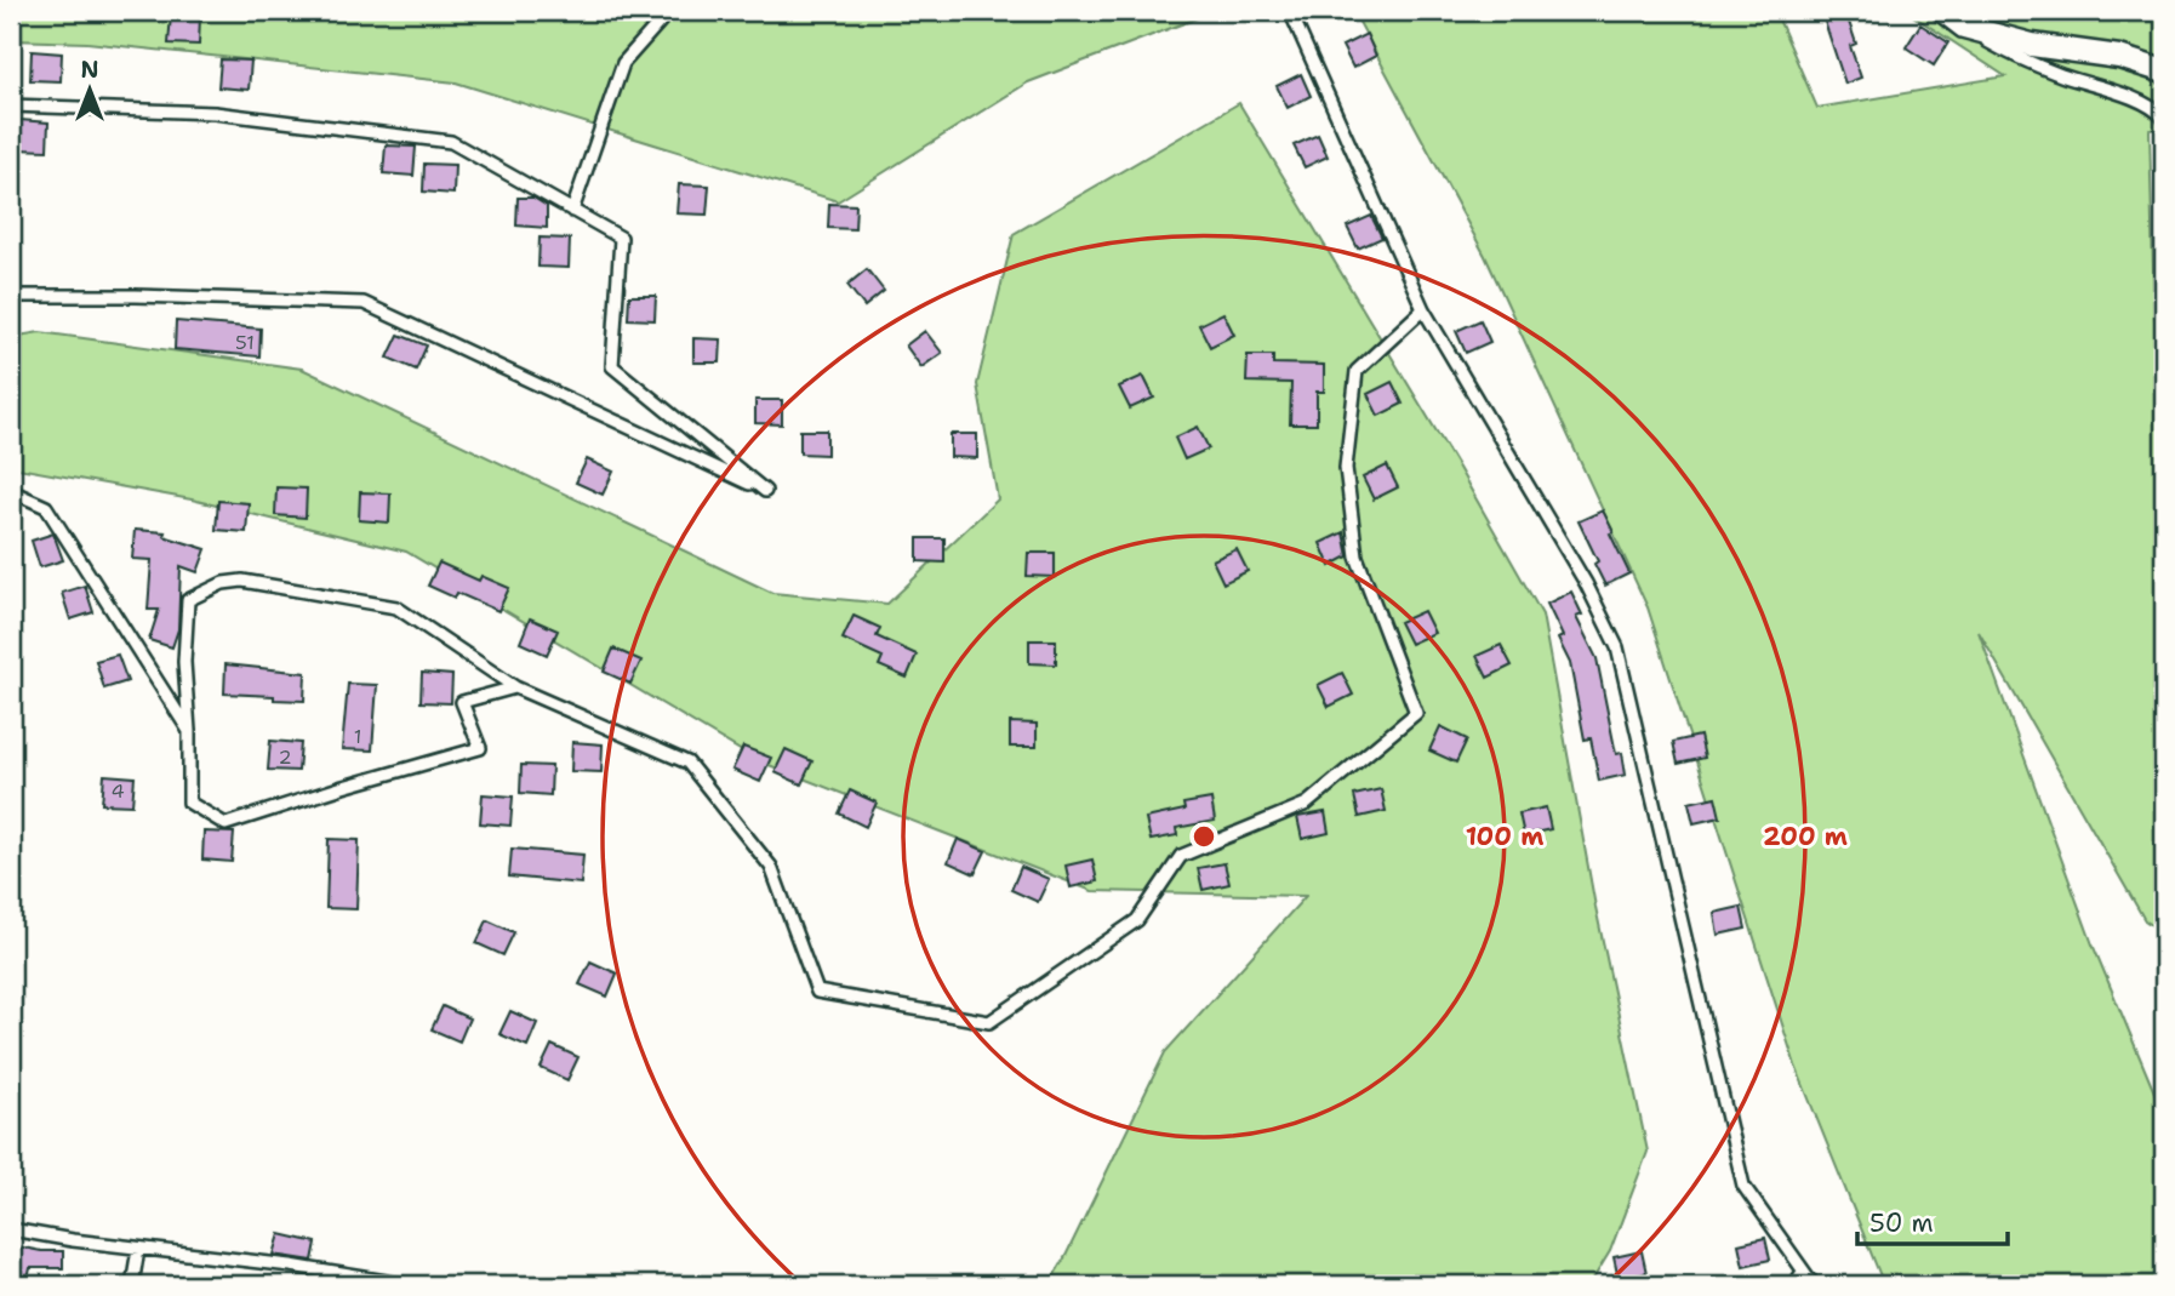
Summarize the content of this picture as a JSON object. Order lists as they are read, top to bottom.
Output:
{
  "house_numbers": [
    "51",
    "1",
    "2",
    "4"
  ],
  "scale_bar": "50 m",
  "north": "top",
  "rings": ["100 m", "200 m"]
}
